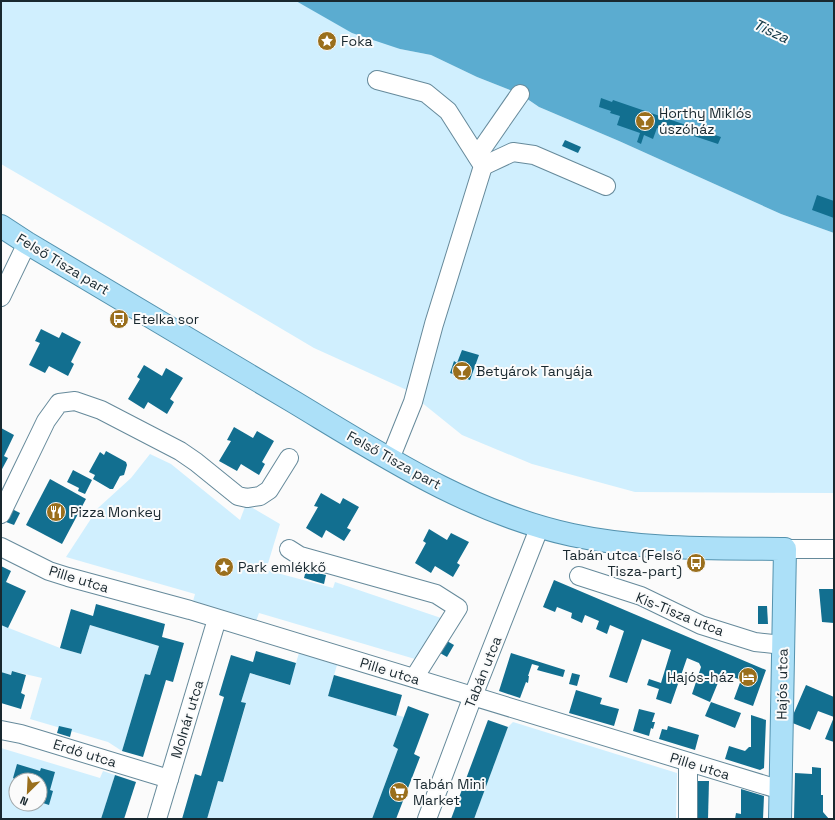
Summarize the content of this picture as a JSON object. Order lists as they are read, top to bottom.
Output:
{
  "streets": {
    "main road": ["Felső Tisza part", "Hajós utca"],
    "street": [
      "Pille utca",
      "Kis-Tisza utca",
      "Tabán utca",
      "Molnár utca",
      "Erdő utca"
    ]
  },
  "crossings": [
    ["Felső Tisza part", "Tabán utca"],
    ["Felső Tisza part", "Hajós utca"],
    ["Pille utca", "Tabán utca"],
    ["Pille utca", "Hajós utca"],
    ["Pille utca", "Molnár utca"],
    ["Kis-Tisza utca", "Hajós utca"],
    ["Molnár utca", "Erdő utca"]
  ],
  "water": ["Tisza"],
  "places": {
    "place": ["Foka", "Park emlékkő"],
    "bar": ["Horthy Miklós úszóház", "Betyárok Tanyája"],
    "bus stop": ["Etelka sor", "Tabán utca (Felső Tisza-part)"],
    "restaurant": ["Pizza Monkey"],
    "hotel": ["Hajós-ház"],
    "supermarket": ["Tabán Mini Market"]
  },
  "north": "bottom left"
}
